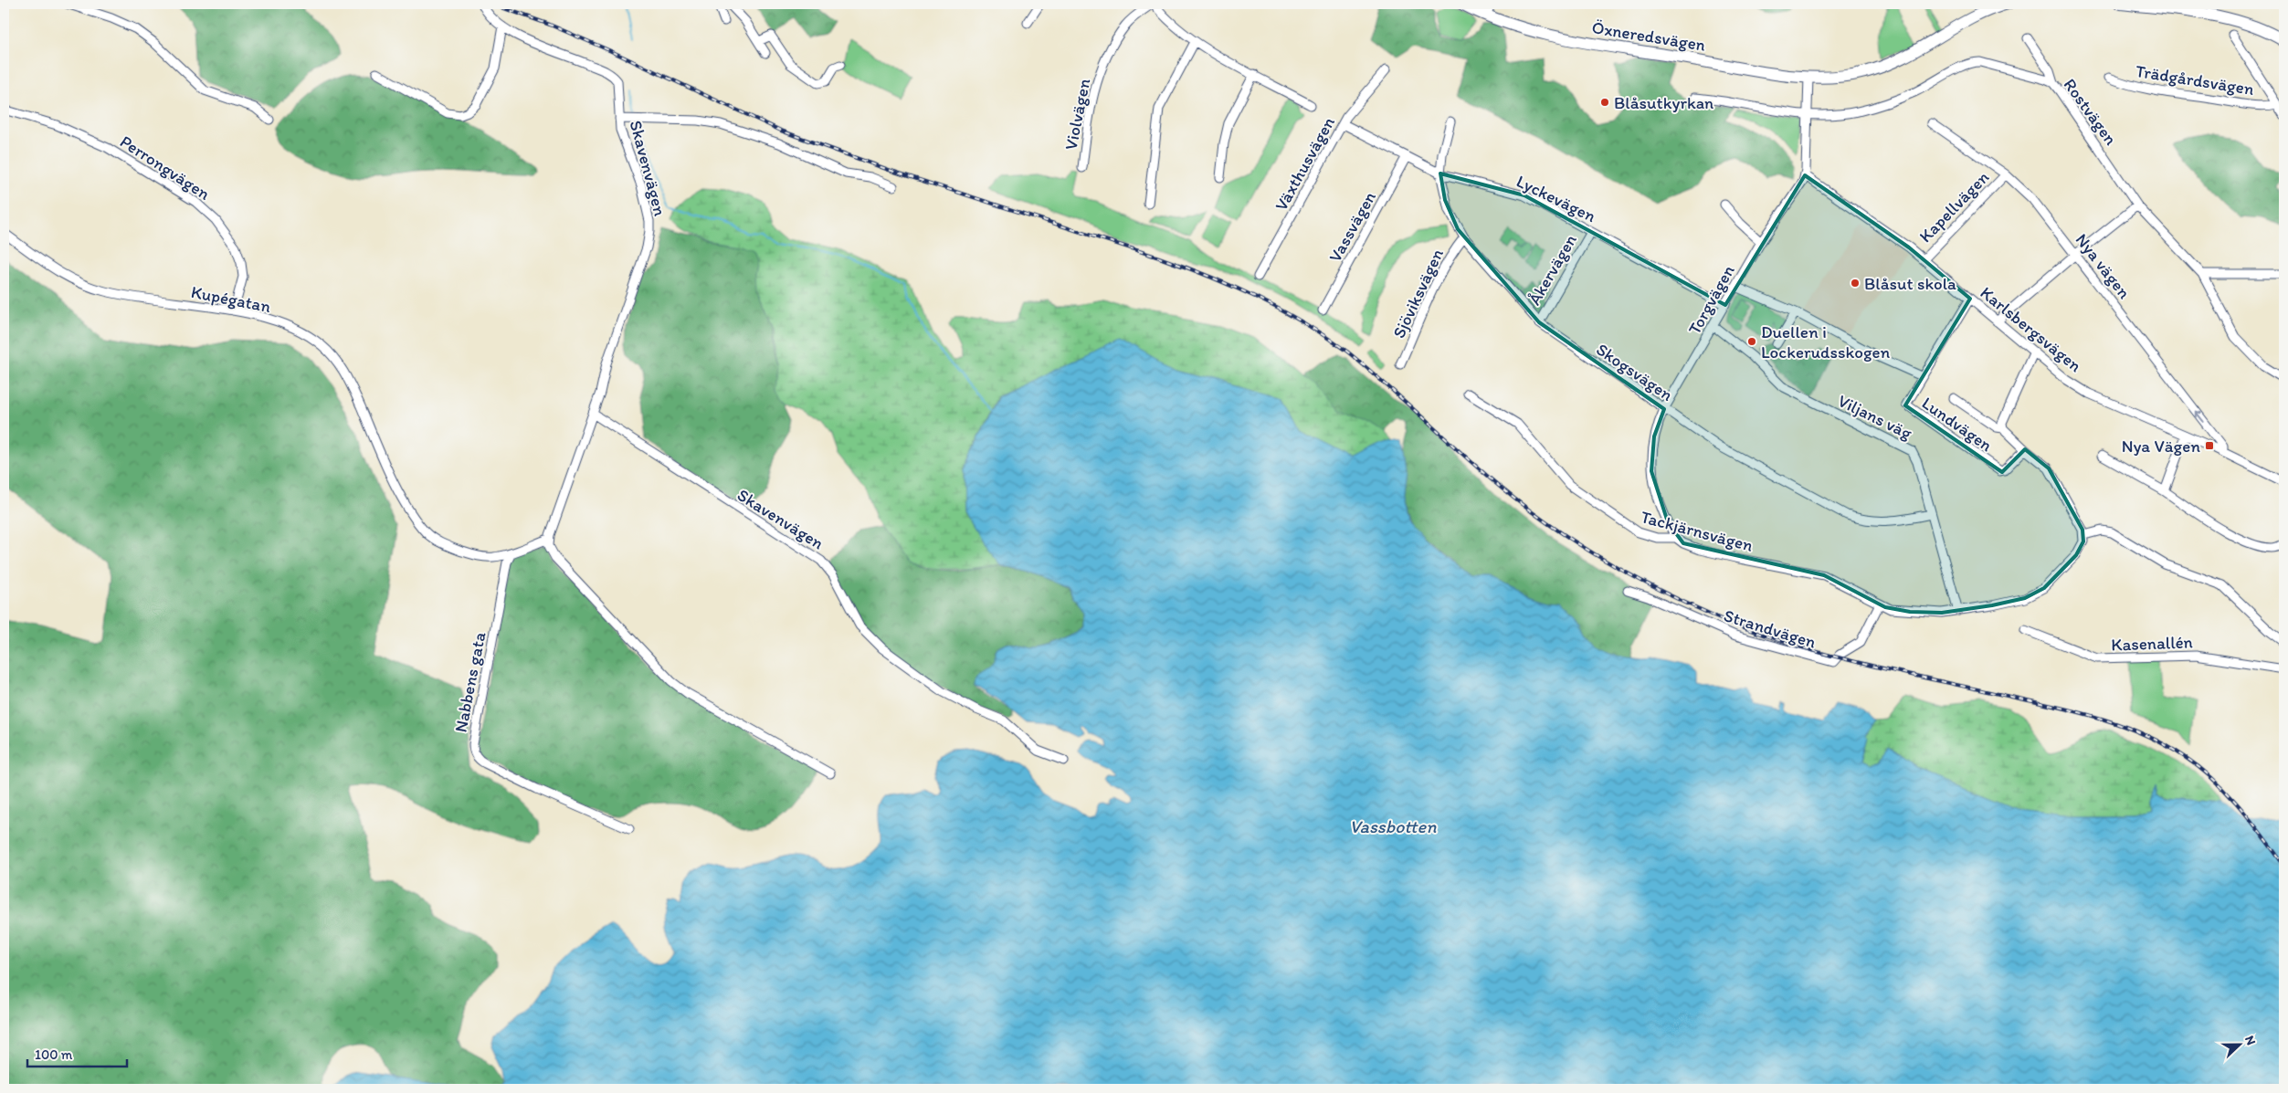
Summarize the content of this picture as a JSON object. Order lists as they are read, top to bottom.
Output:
{
  "streets": {
    "street": [
      "Öxneredsvägen",
      "Trädgårdsvägen",
      "Rostvägen",
      "Violvägen",
      "Växthusvägen",
      "Perrongvägen",
      "Skavenvägen",
      "Lyckevägen",
      "Kapellvägen",
      "Vassvägen",
      "Nya vägen",
      "Åkervägen",
      "Sjöviksvägen",
      "Kupégatan",
      "Torgvägen",
      "Karlsbergsvägen",
      "Skogsvägen",
      "Viljans väg",
      "Lundvägen",
      "Tackjärnsvägen",
      "Strandvägen",
      "Kasenallén",
      "Nabbens gata"
    ]
  },
  "crossings": [
    ["Öxneredsvägen", "Torgvägen"],
    ["Rostvägen", "Torgvägen"],
    ["Växthusvägen", "Lyckevägen"],
    ["Perrongvägen", "Kupégatan"],
    ["Skavenvägen", "Kupégatan"],
    ["Lyckevägen", "Vassvägen"],
    ["Lyckevägen", "Åkervägen"],
    ["Lyckevägen", "Torgvägen"],
    ["Lyckevägen", "Skogsvägen"],
    ["Kapellvägen", "Nya vägen"],
    ["Kapellvägen", "Karlsbergsvägen"],
    ["Nya vägen", "Karlsbergsvägen"],
    ["Åkervägen", "Skogsvägen"],
    ["Sjöviksvägen", "Skogsvägen"],
    ["Kupégatan", "Nabbens gata"],
    ["Torgvägen", "Karlsbergsvägen"],
    ["Torgvägen", "Skogsvägen"],
    ["Torgvägen", "Viljans väg"],
    ["Torgvägen", "Tackjärnsvägen"],
    ["Karlsbergsvägen", "Lundvägen"],
    ["Skogsvägen", "Viljans väg"],
    ["Viljans väg", "Tackjärnsvägen"],
    ["Tackjärnsvägen", "Strandvägen"]
  ],
  "one_way": ["Nya vägen"],
  "water": ["Vassbotten"],
  "places": {
    "other": ["Blåsutkyrkan", "Blåsut skola", "Duellen i Lockerudsskogen"],
    "transit": ["Nya Vägen"]
  },
  "scale_bar": "100 m",
  "north": "right"
}
